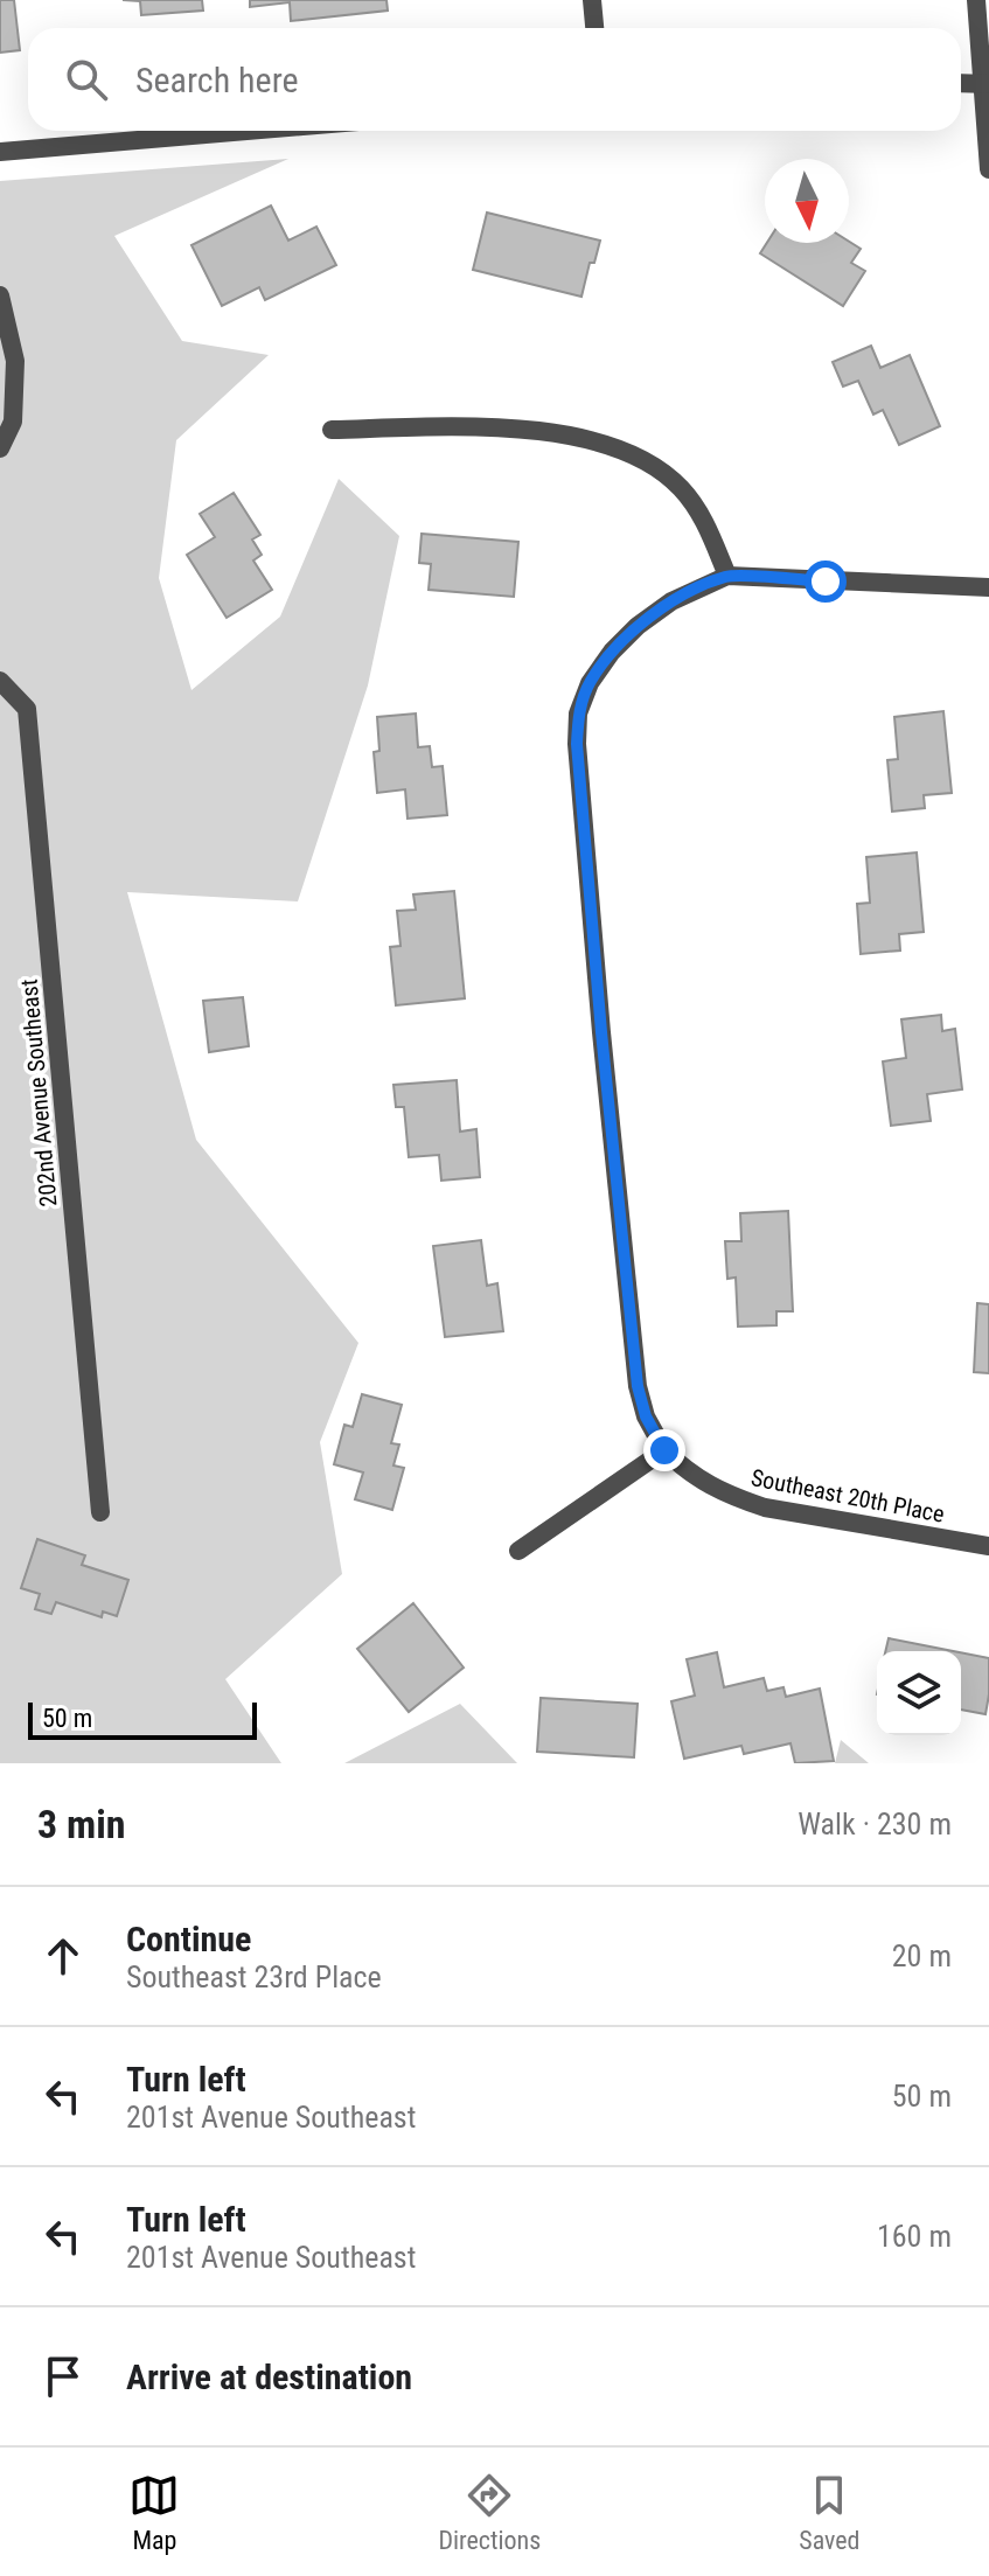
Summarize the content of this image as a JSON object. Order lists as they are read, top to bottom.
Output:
{
  "streets": {
    "street": ["202nd Avenue Southeast", "Southeast 20th Place"]
  },
  "scale_bar": "50 m",
  "north": "bottom",
  "page": {
    "search": "Search here",
    "scale": "50 m",
    "heading": ["3 min", "Walk · 230 m"],
    "list": [
      ["Continue", "Southeast 23rd Place", "20 m"],
      ["Turn left", "201st Avenue Southeast", "50 m"],
      ["Turn left", "201st Avenue Southeast", "160 m"],
      "Arrive at destination"
    ],
    "nav": ["Map", "Directions", "Saved"]
  }
}
